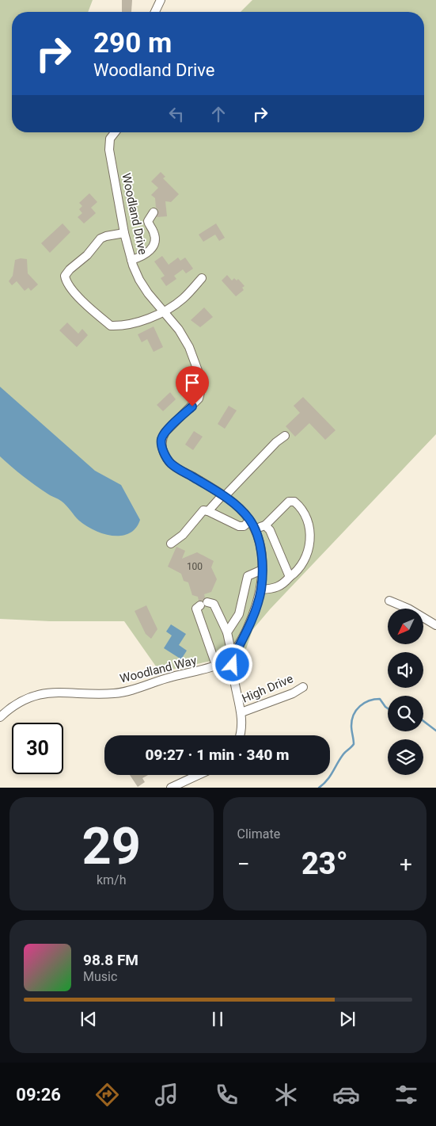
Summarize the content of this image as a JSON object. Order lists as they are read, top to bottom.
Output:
{
  "streets": {
    "street": ["Woodland Drive", "Woodland Way", "High Drive"]
  },
  "crossings": [
    ["Woodland Drive", "Woodland Way"]
  ],
  "house_numbers": ["100"],
  "north": "bottom left",
  "page": {
    "turn": ["290 m", "Woodland Drive"],
    "limit": "30",
    "trip": "09:27 · 1 min · 340 m",
    "tile": [
      ["29", "km/h"],
      "Climate"
    ],
    "heat": ["−", "23°", "+"],
    "song": ["98.8 FM", "Music"],
    "tabs": "09:26"
  }
}
